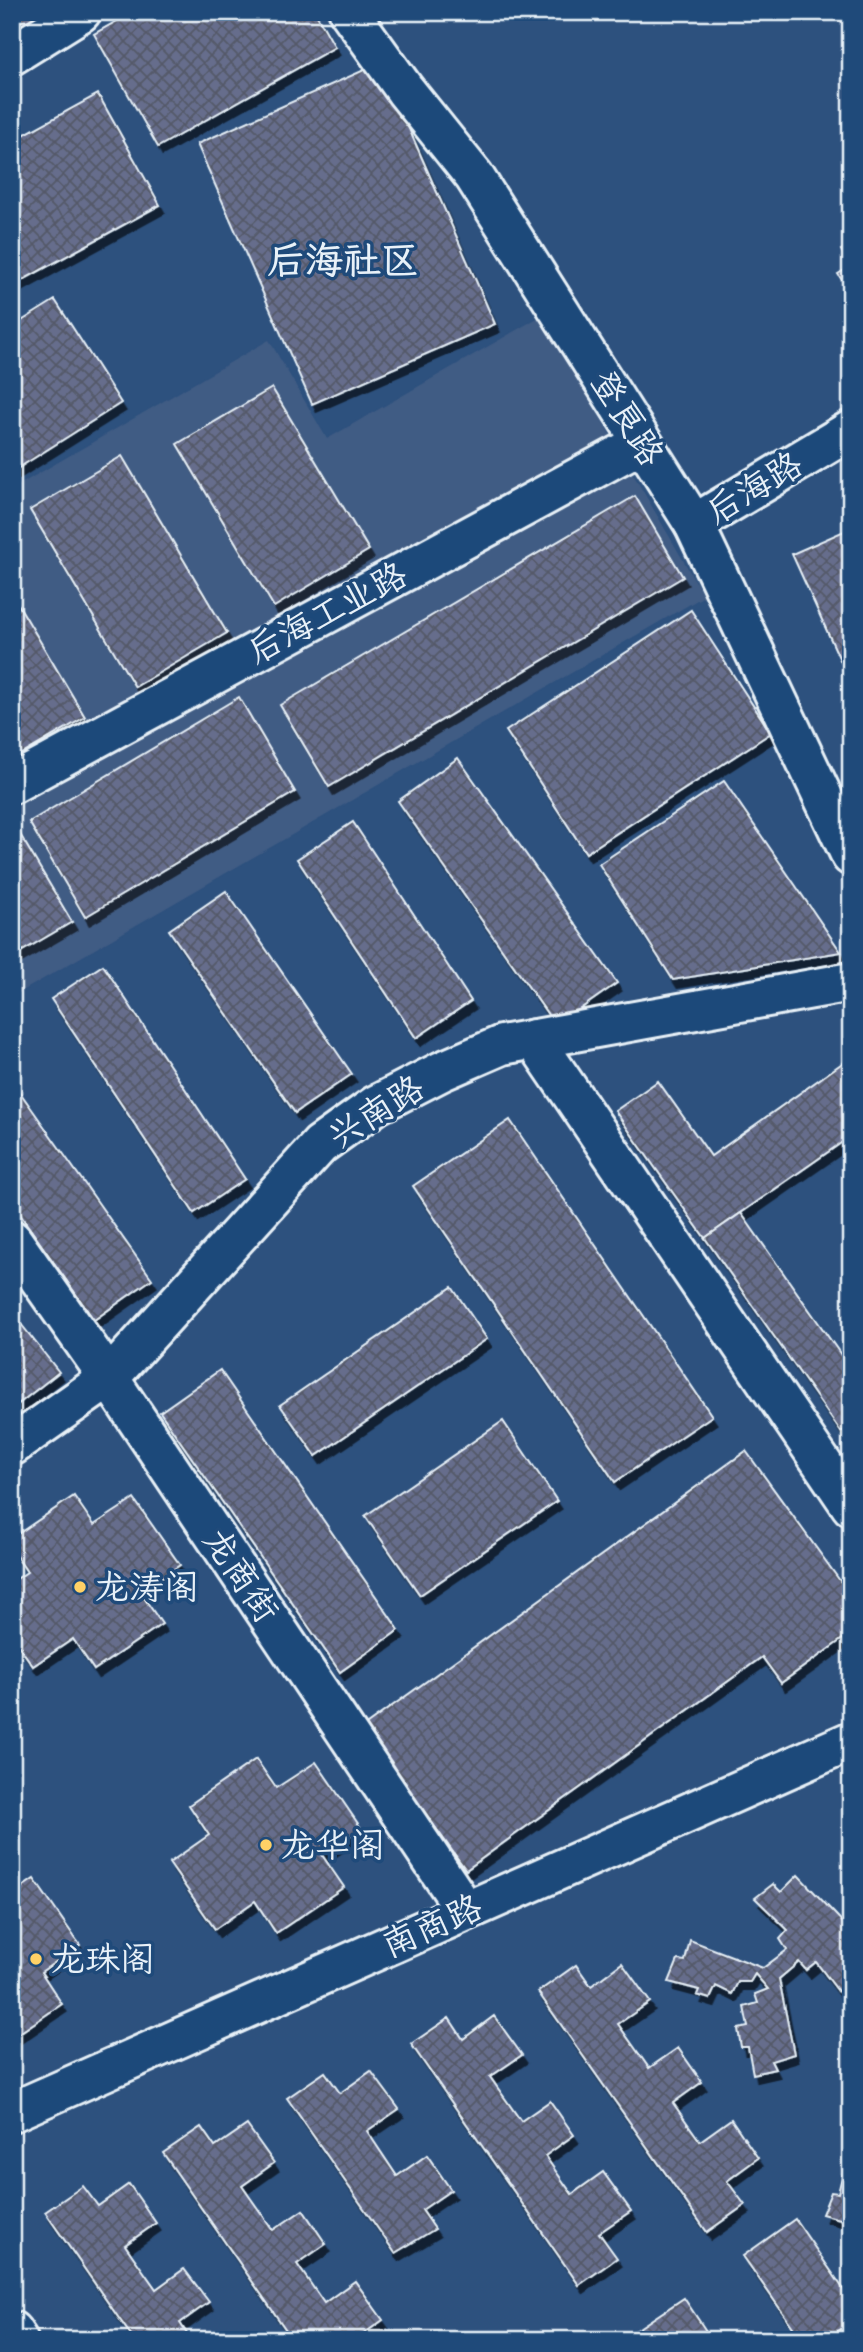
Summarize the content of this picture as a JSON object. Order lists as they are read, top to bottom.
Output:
{
  "streets": {
    "street": [
      "登良路",
      "后海路",
      "后海工业路",
      "兴南路",
      "龙商街",
      "南商路"
    ]
  },
  "crossings": [
    ["登良路", "后海路"],
    ["登良路", "后海工业路"],
    ["兴南路", "龙商街"],
    ["龙商街", "南商路"]
  ],
  "districts": ["后海社区"],
  "places": ["龙涛阁", "龙华阁", "龙珠阁"]
}
